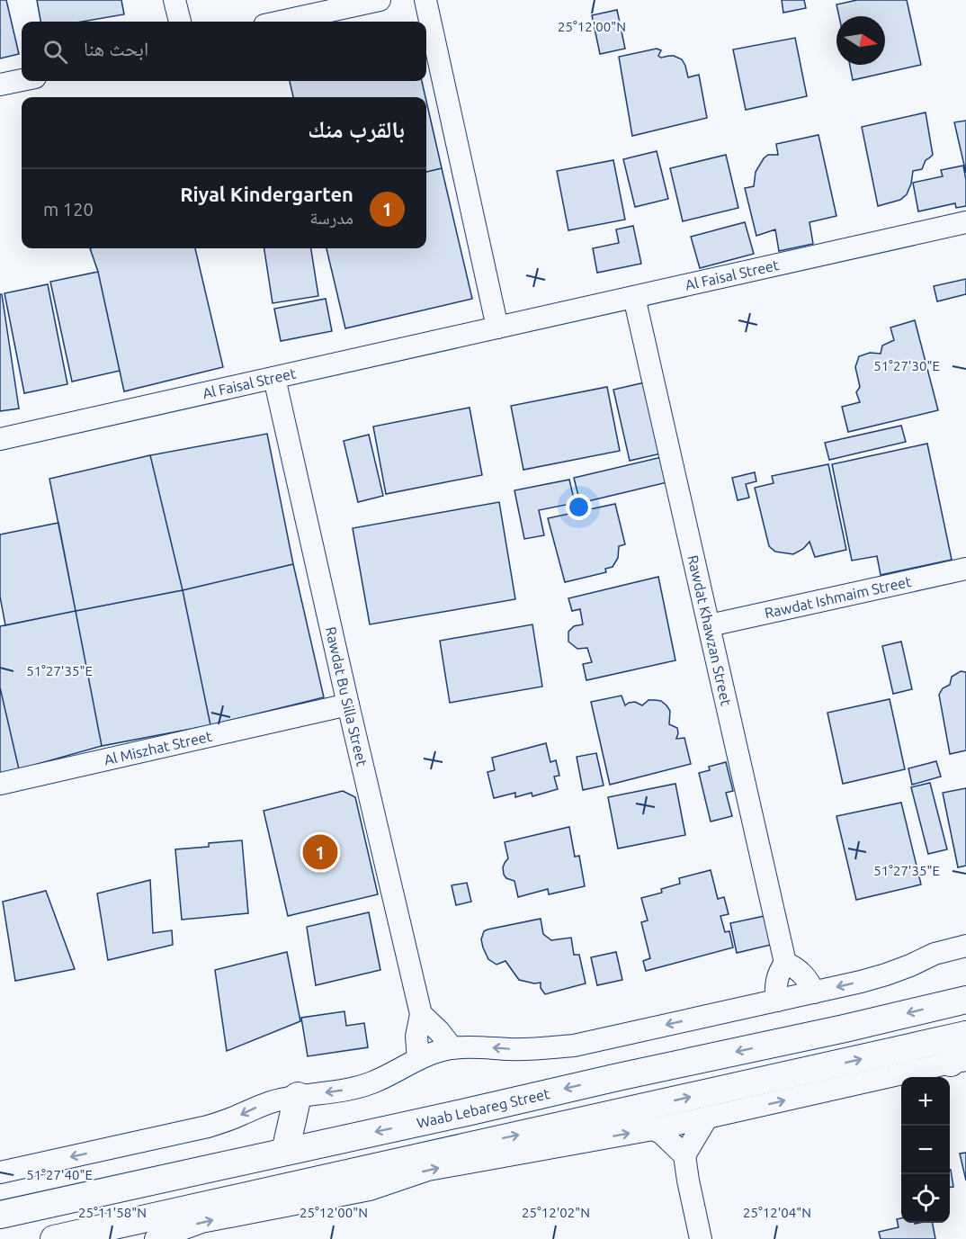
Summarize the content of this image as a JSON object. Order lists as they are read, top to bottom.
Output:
{
  "streets": {
    "street": [
      "Al Faisal Street",
      "Rawdat Ishmaim Street",
      "Rawdat Khawzan Street",
      "Rawdat Bu Silla Street",
      "Al Miszhat Street",
      "Waab Lebareg Street"
    ]
  },
  "crossings": [
    ["Al Faisal Street", "Rawdat Khawzan Street"],
    ["Al Faisal Street", "Rawdat Bu Silla Street"],
    ["Rawdat Ishmaim Street", "Rawdat Khawzan Street"],
    ["Rawdat Bu Silla Street", "Al Miszhat Street"]
  ],
  "north": "right",
  "page": {
    "search": "ابحث هنا",
    "heading": "بالقرب منك",
    "list": [
      {
        "mark": "1",
        "name": "Riyal Kindergarten",
        "note": "مدرسة",
        "value": "120 m"
      }
    ],
    "pins": "1",
    "map_buttons": ["+", "−"]
  },
  "coordinates": [
    "25°12'00\"N",
    "51°27'30\"E",
    "51°27'35\"E",
    "51°27'40\"E",
    "25°11'58\"N",
    "25°12'02\"N",
    "25°12'04\"N"
  ]
}
